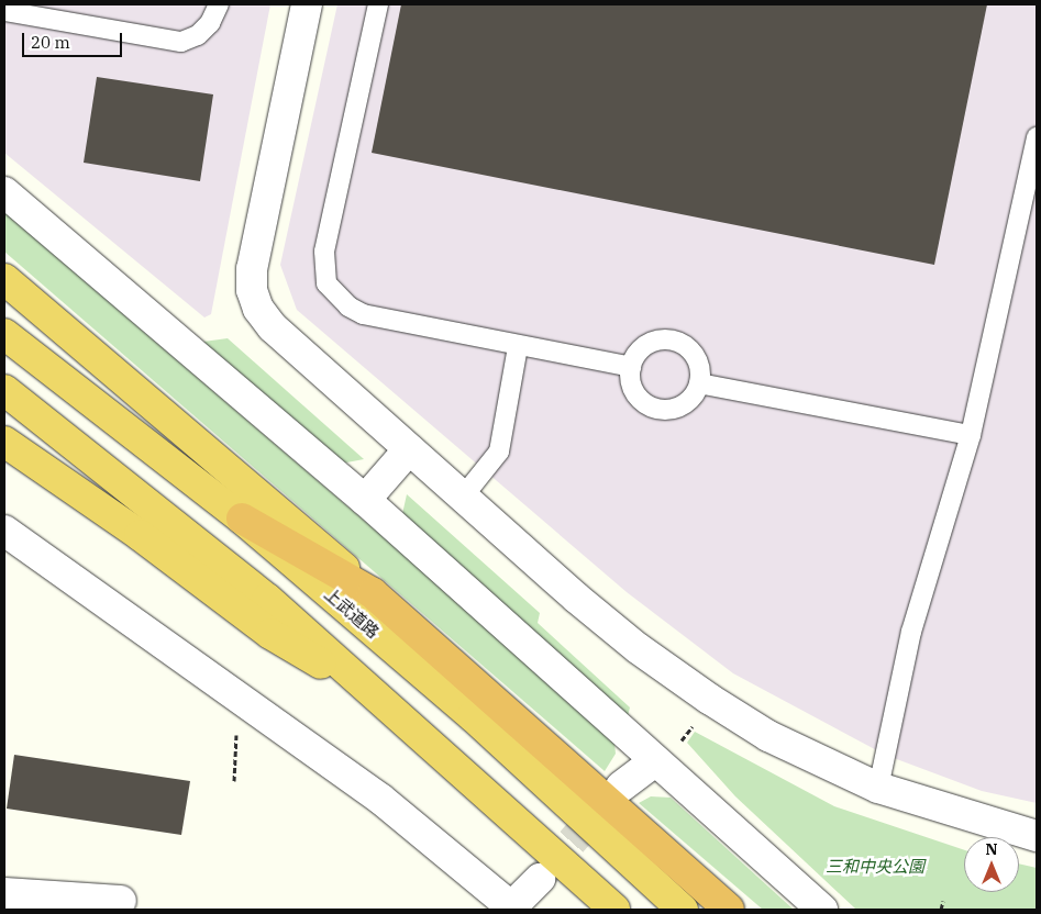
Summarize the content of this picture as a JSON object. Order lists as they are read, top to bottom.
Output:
{
  "streets": {
    "highway": ["上武道路"]
  },
  "parks": ["三和中央公園"],
  "scale_bar": "20 m",
  "north": "top"
}
